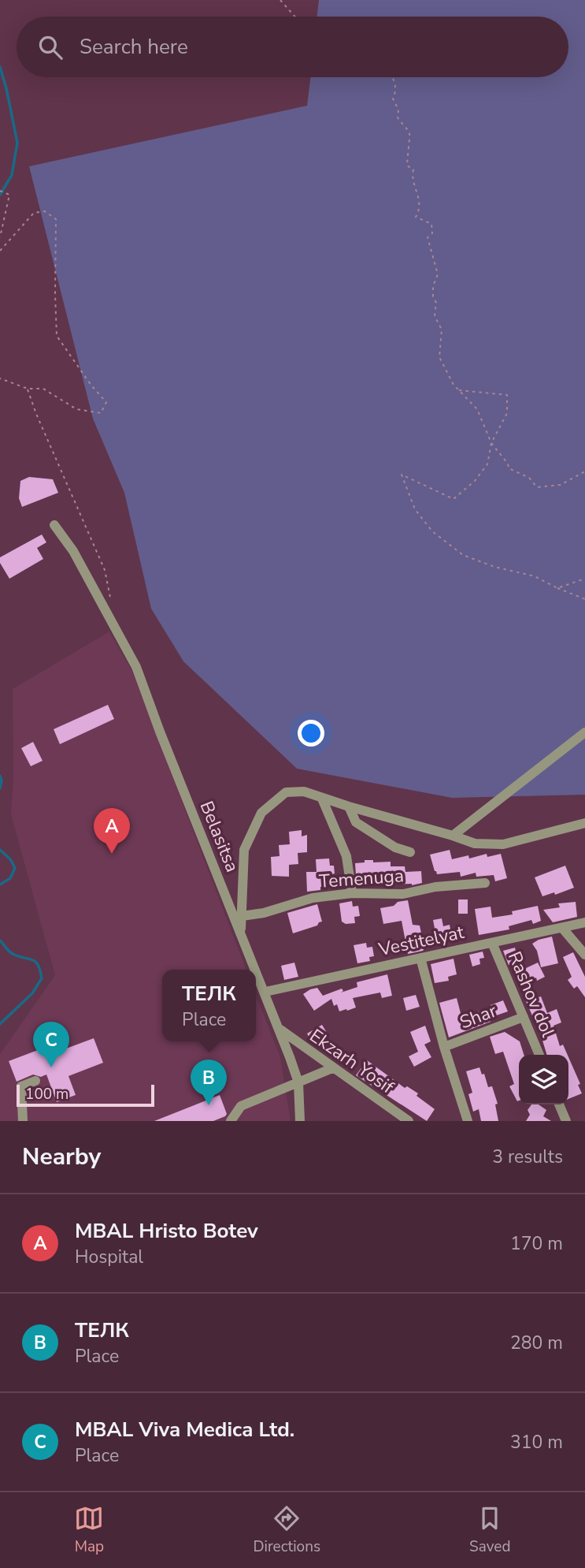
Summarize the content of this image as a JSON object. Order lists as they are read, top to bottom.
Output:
{
  "streets": {
    "street": [
      "Belasitsa",
      "Temenuga",
      "Vestitelyat",
      "Rashov dol",
      "Shar",
      "Ekzarh Yosif"
    ]
  },
  "crossings": [
    ["Belasitsa", "Vestitelyat"],
    ["Belasitsa", "Ekzarh Yosif"],
    ["Vestitelyat", "Rashov dol"],
    ["Rashov dol", "Shar"]
  ],
  "scale_bar": "100 m",
  "page": {
    "search": "Search here",
    "pins": ["A", "C", "B"],
    "popup": ["ТЕЛК", "Place"],
    "scale": "100 m",
    "heading": ["Nearby", "3 results"],
    "list": [
      {
        "mark": "A",
        "name": "MBAL Hristo Botev",
        "note": "Hospital",
        "value": "170 m"
      },
      {
        "mark": "B",
        "name": "ТЕЛК",
        "note": "Place",
        "value": "280 m"
      },
      {
        "mark": "C",
        "name": "MBAL Viva Medica Ltd.",
        "note": "Place",
        "value": "310 m"
      }
    ],
    "nav": ["Map", "Directions", "Saved"]
  }
}
